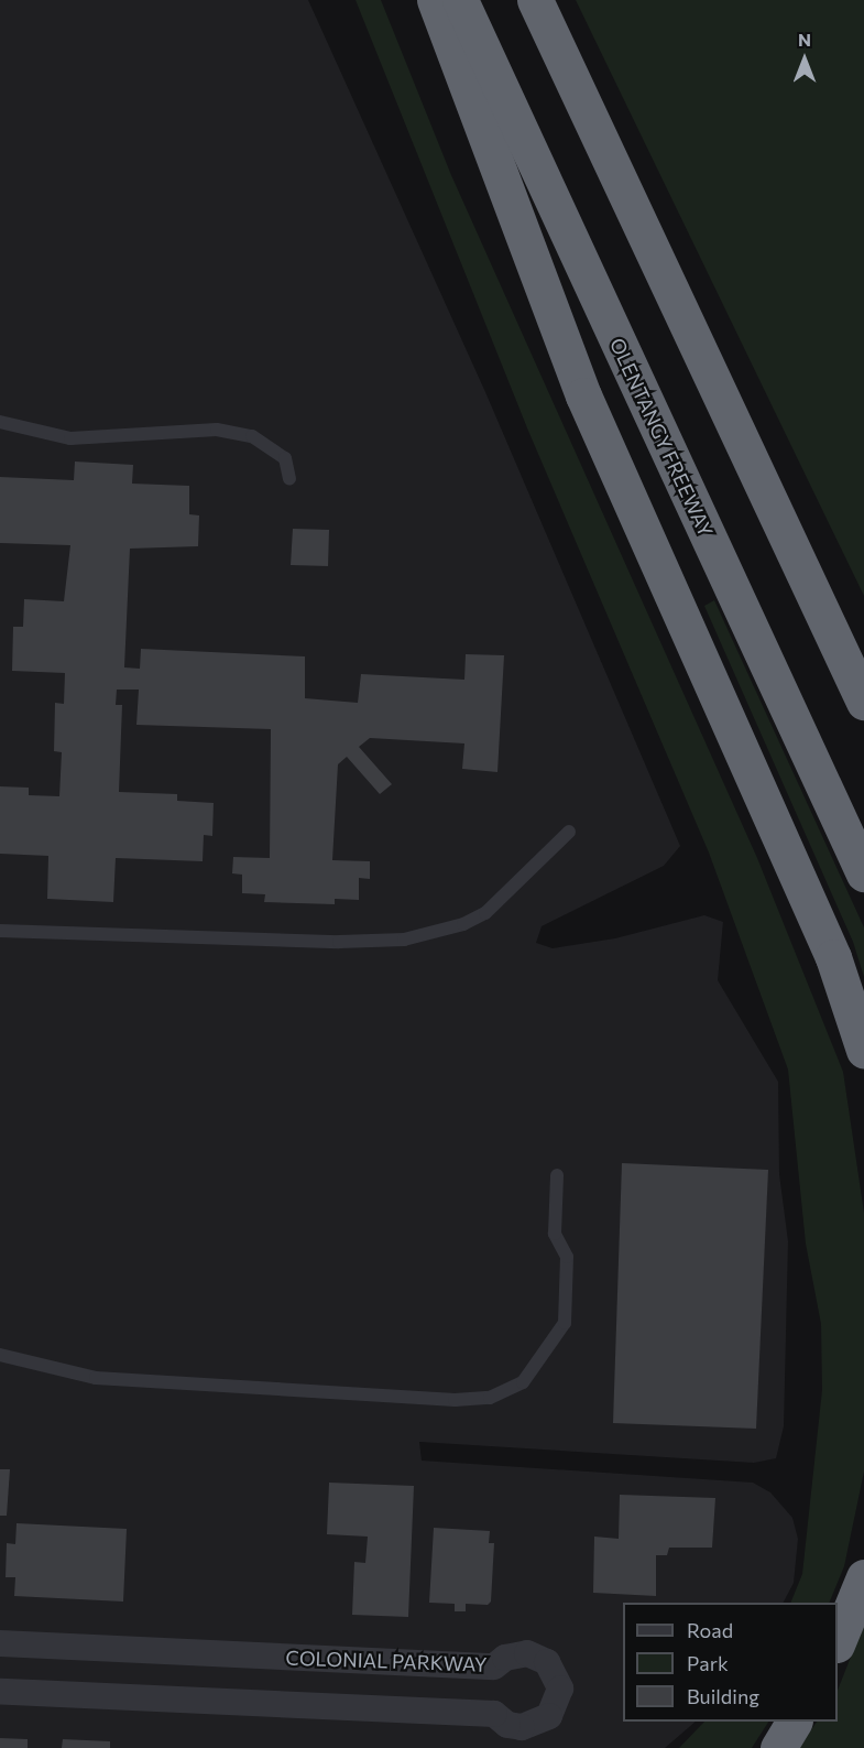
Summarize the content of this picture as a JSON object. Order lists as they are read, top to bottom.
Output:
{
  "streets": {
    "highway": ["OLENTANGY FREEWAY"],
    "street": ["COLONIAL PARKWAY"]
  },
  "legend": ["Road", "Park", "Building"],
  "north": "top"
}
